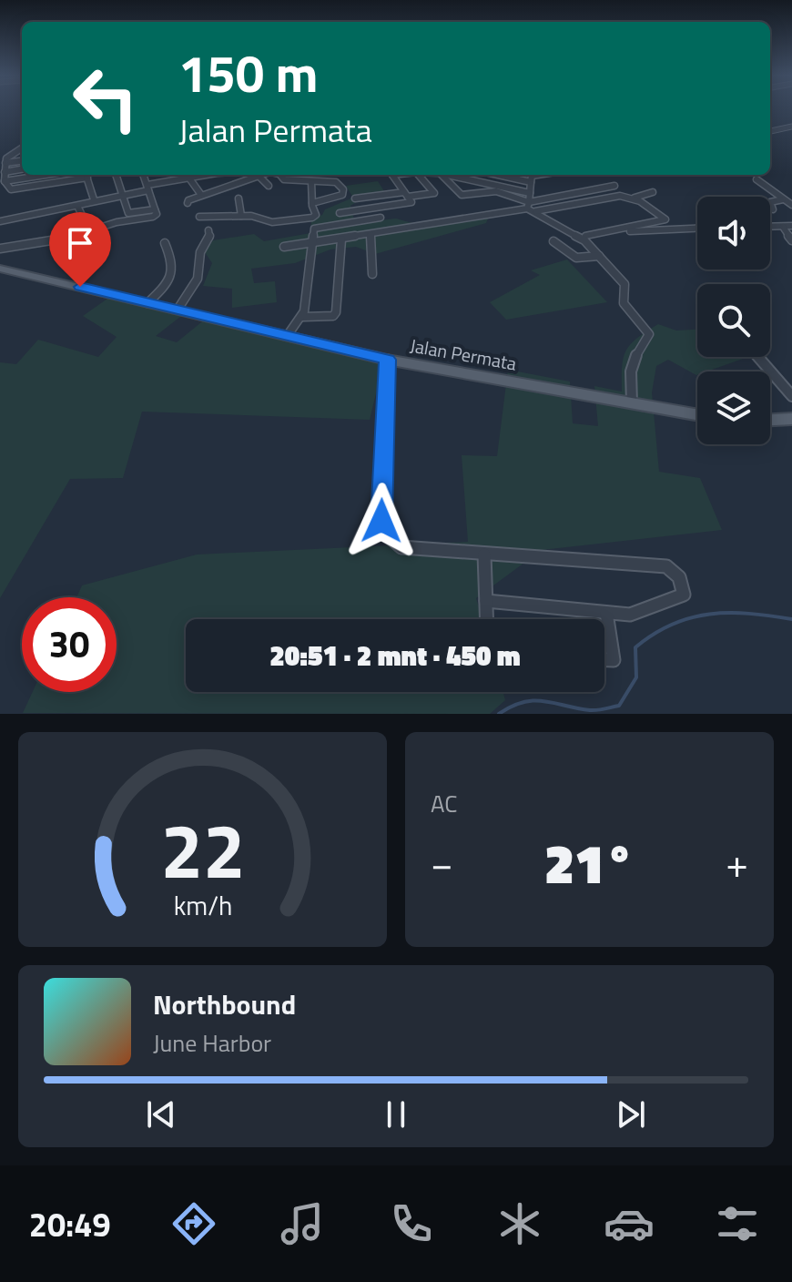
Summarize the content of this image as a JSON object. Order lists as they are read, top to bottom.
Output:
{
  "streets": {
    "main road": ["Jalan Permata"]
  },
  "page": {
    "turn": ["150 m", "Jalan Permata"],
    "limit": "30",
    "trip": "20:51 · 2 mnt · 450 m",
    "tile": "AC",
    "heat": ["−", "21°", "+"],
    "song": ["Northbound", "June Harbor"],
    "tabs": "20:49",
    "gauge": ["22", "km/h"]
  }
}
